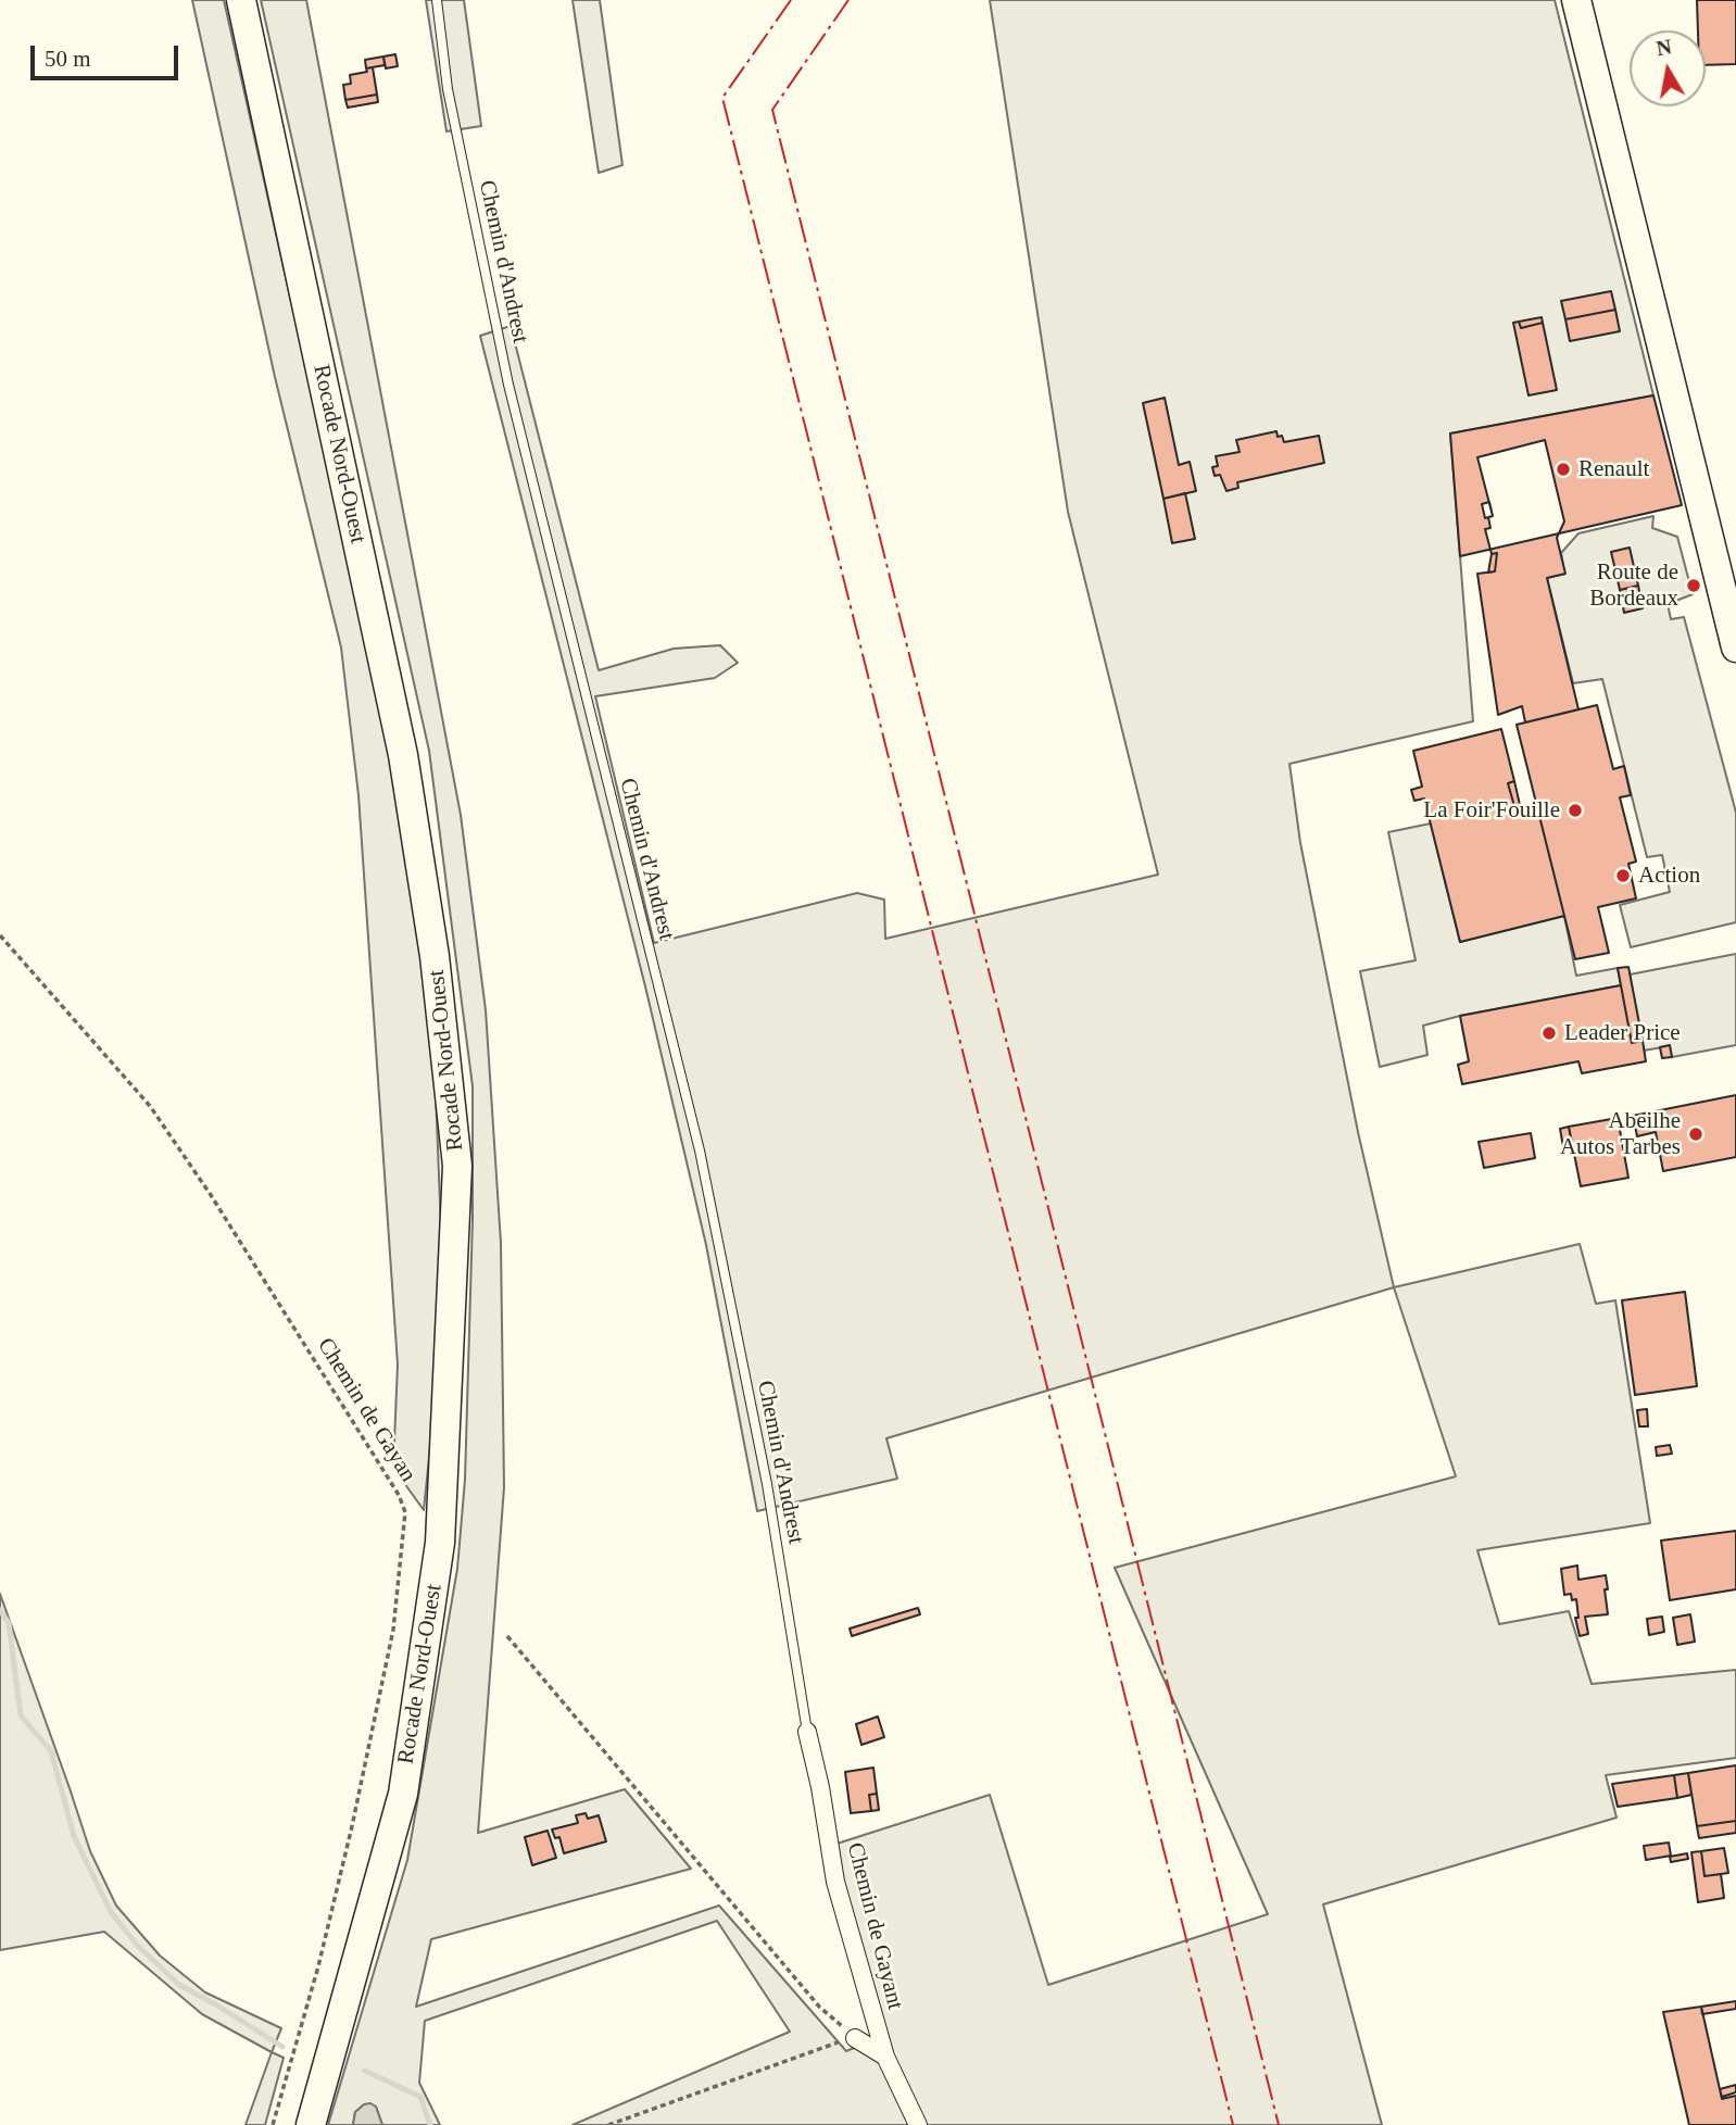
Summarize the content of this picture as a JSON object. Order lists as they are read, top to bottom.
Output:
{
  "streets": {
    "main road": ["Rocade Nord-Ouest"],
    "street": ["Chemin de Gayant"],
    "lane": ["Chemin d'Andrest"],
    "path": ["Chemin de Gayan"]
  },
  "crossings": [
    ["Chemin d'Andrest", "Chemin de Gayant"]
  ],
  "places": [
    "Renault",
    "Route de Bordeaux",
    "La Foir'Fouille",
    "Action",
    "Leader Price",
    "Abeilhe Autos Tarbes"
  ],
  "scale_bar": "50 m",
  "north": "top"
}
